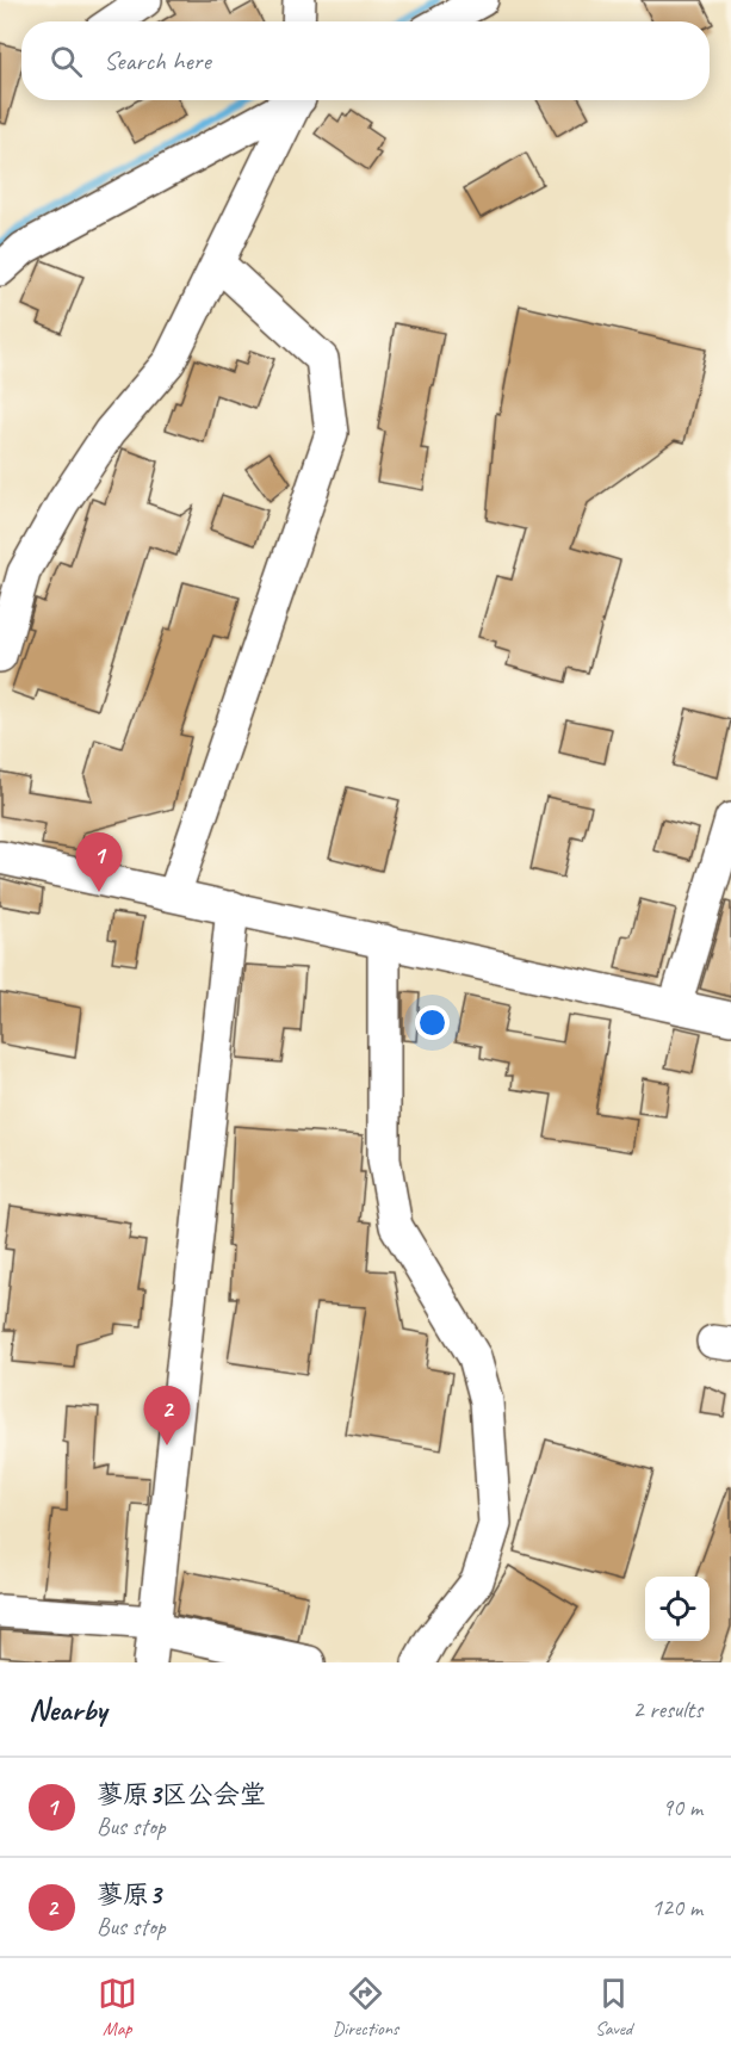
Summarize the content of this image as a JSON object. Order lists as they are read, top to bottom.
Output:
{
  "page": {
    "search": "Search here",
    "pins": ["1", "2"],
    "heading": ["Nearby", "2 results"],
    "list": [
      {
        "mark": "1",
        "name": "蓼原3区公会堂",
        "note": "Bus stop",
        "value": "90 m"
      },
      {
        "mark": "2",
        "name": "蓼原3",
        "note": "Bus stop",
        "value": "120 m"
      }
    ],
    "nav": ["Map", "Directions", "Saved"]
  }
}
